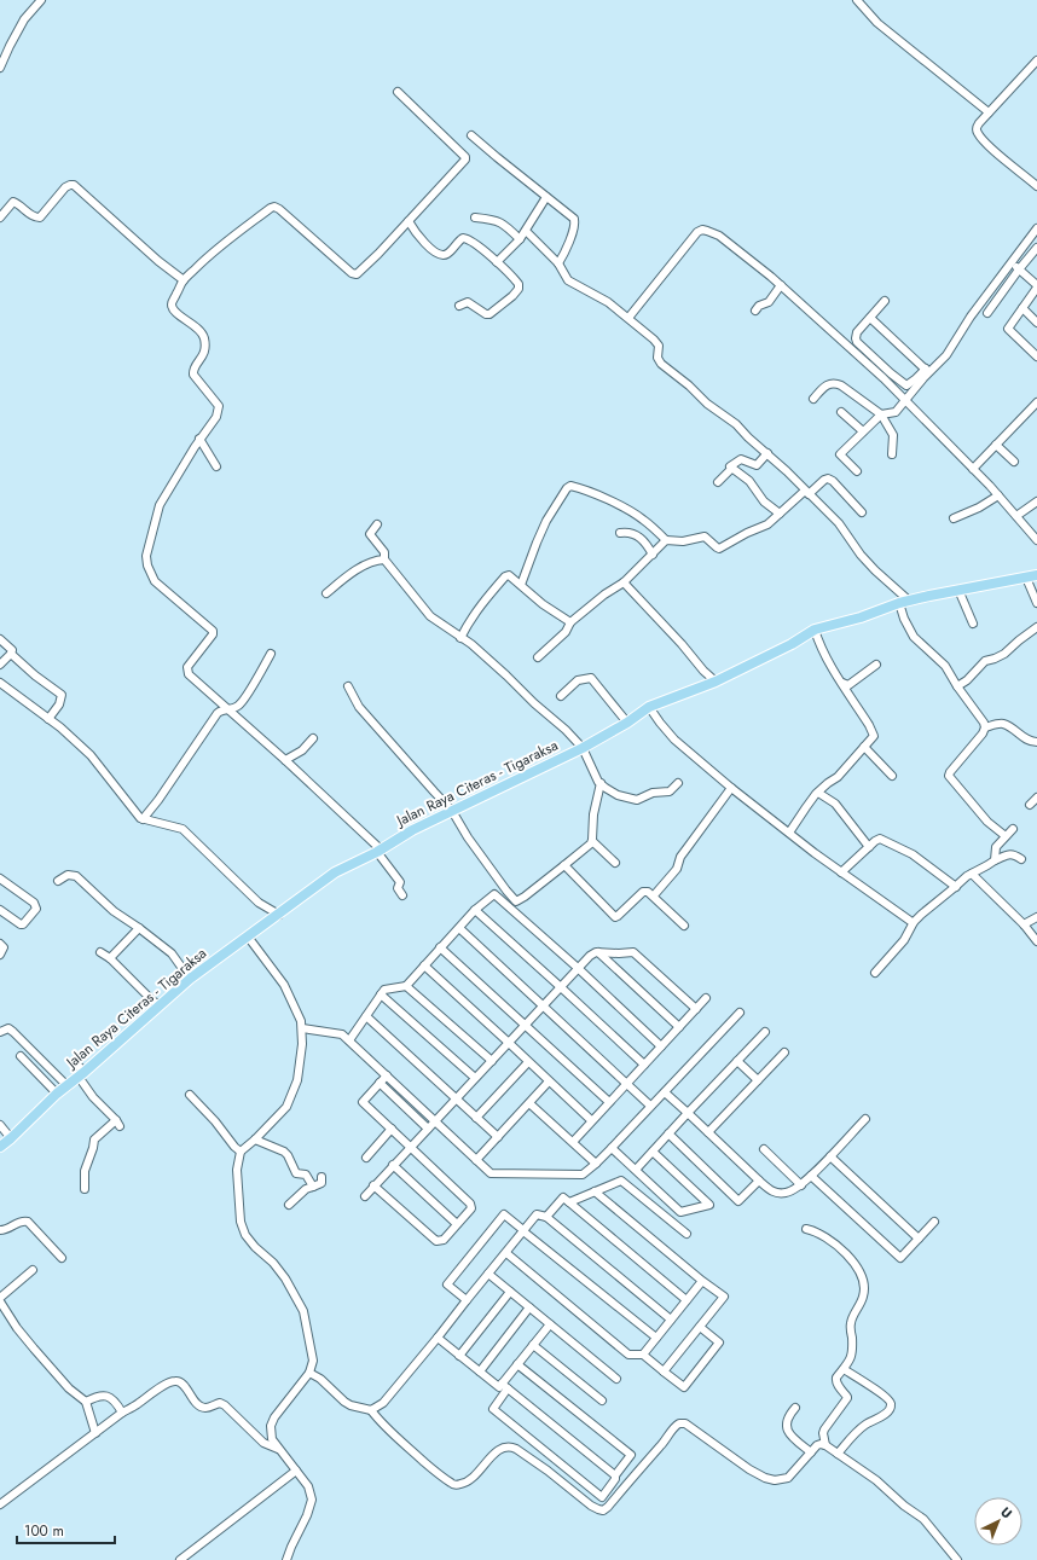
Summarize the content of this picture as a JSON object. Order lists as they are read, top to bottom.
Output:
{
  "streets": {
    "main road": ["Jalan Raya Citeras - Tigaraksa"]
  },
  "scale_bar": "100 m",
  "north": "top right"
}
